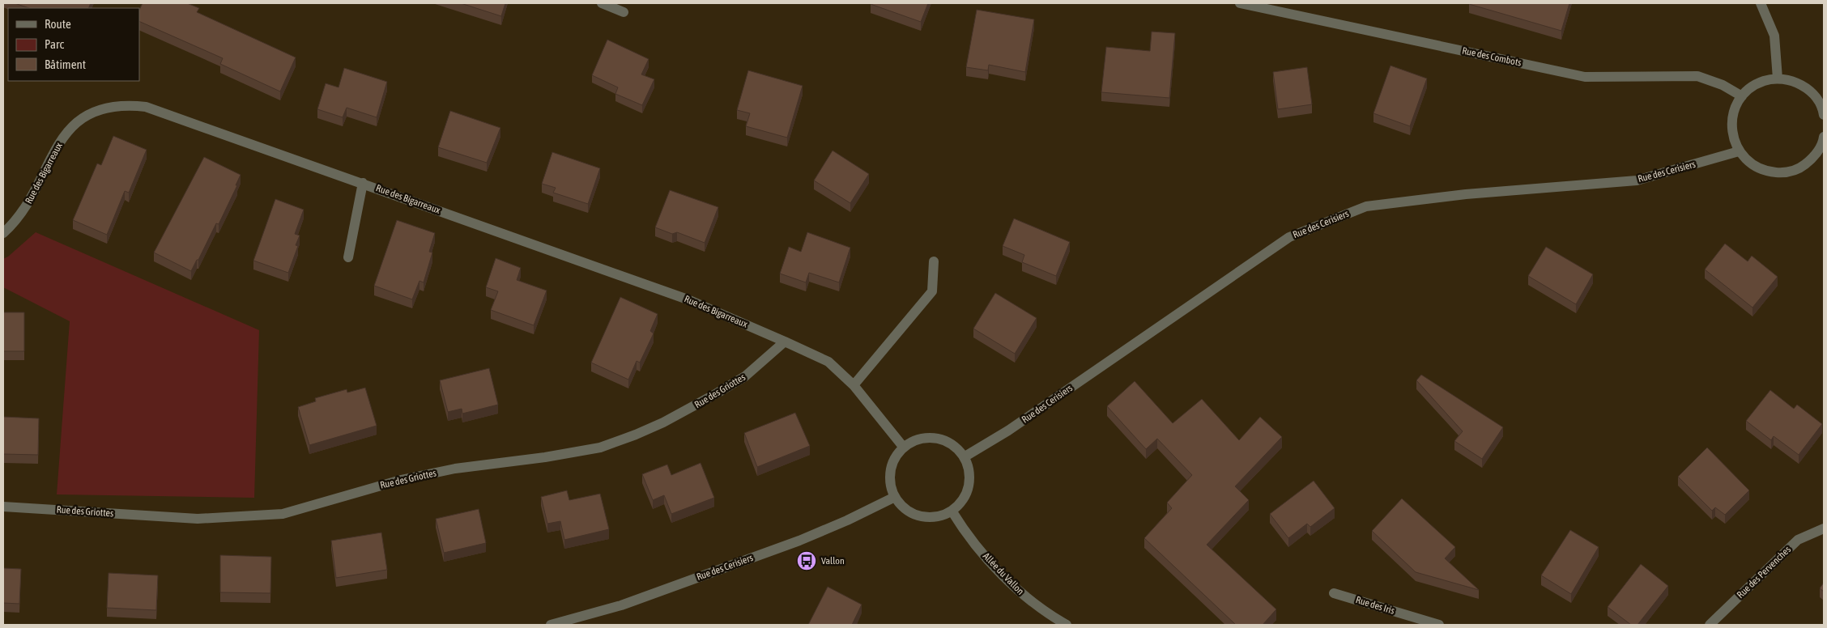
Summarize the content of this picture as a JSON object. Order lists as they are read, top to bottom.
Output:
{
  "streets": {
    "street": [
      "Rue des Combots",
      "Rue des Cerisiers",
      "Rue des Bigarreaux",
      "Rue des Griottes",
      "Rue des Pervenches",
      "Allée du Vallon",
      "Rue des Iris"
    ]
  },
  "crossings": [
    ["Rue des Cerisiers", "Rue des Bigarreaux"],
    ["Rue des Cerisiers", "Allée du Vallon"],
    ["Rue des Bigarreaux", "Rue des Griottes"],
    ["Rue des Bigarreaux", "Allée du Vallon"]
  ],
  "places": {
    "bus stop": ["Vallon"]
  },
  "legend": ["Route", "Parc", "Bâtiment"]
}
